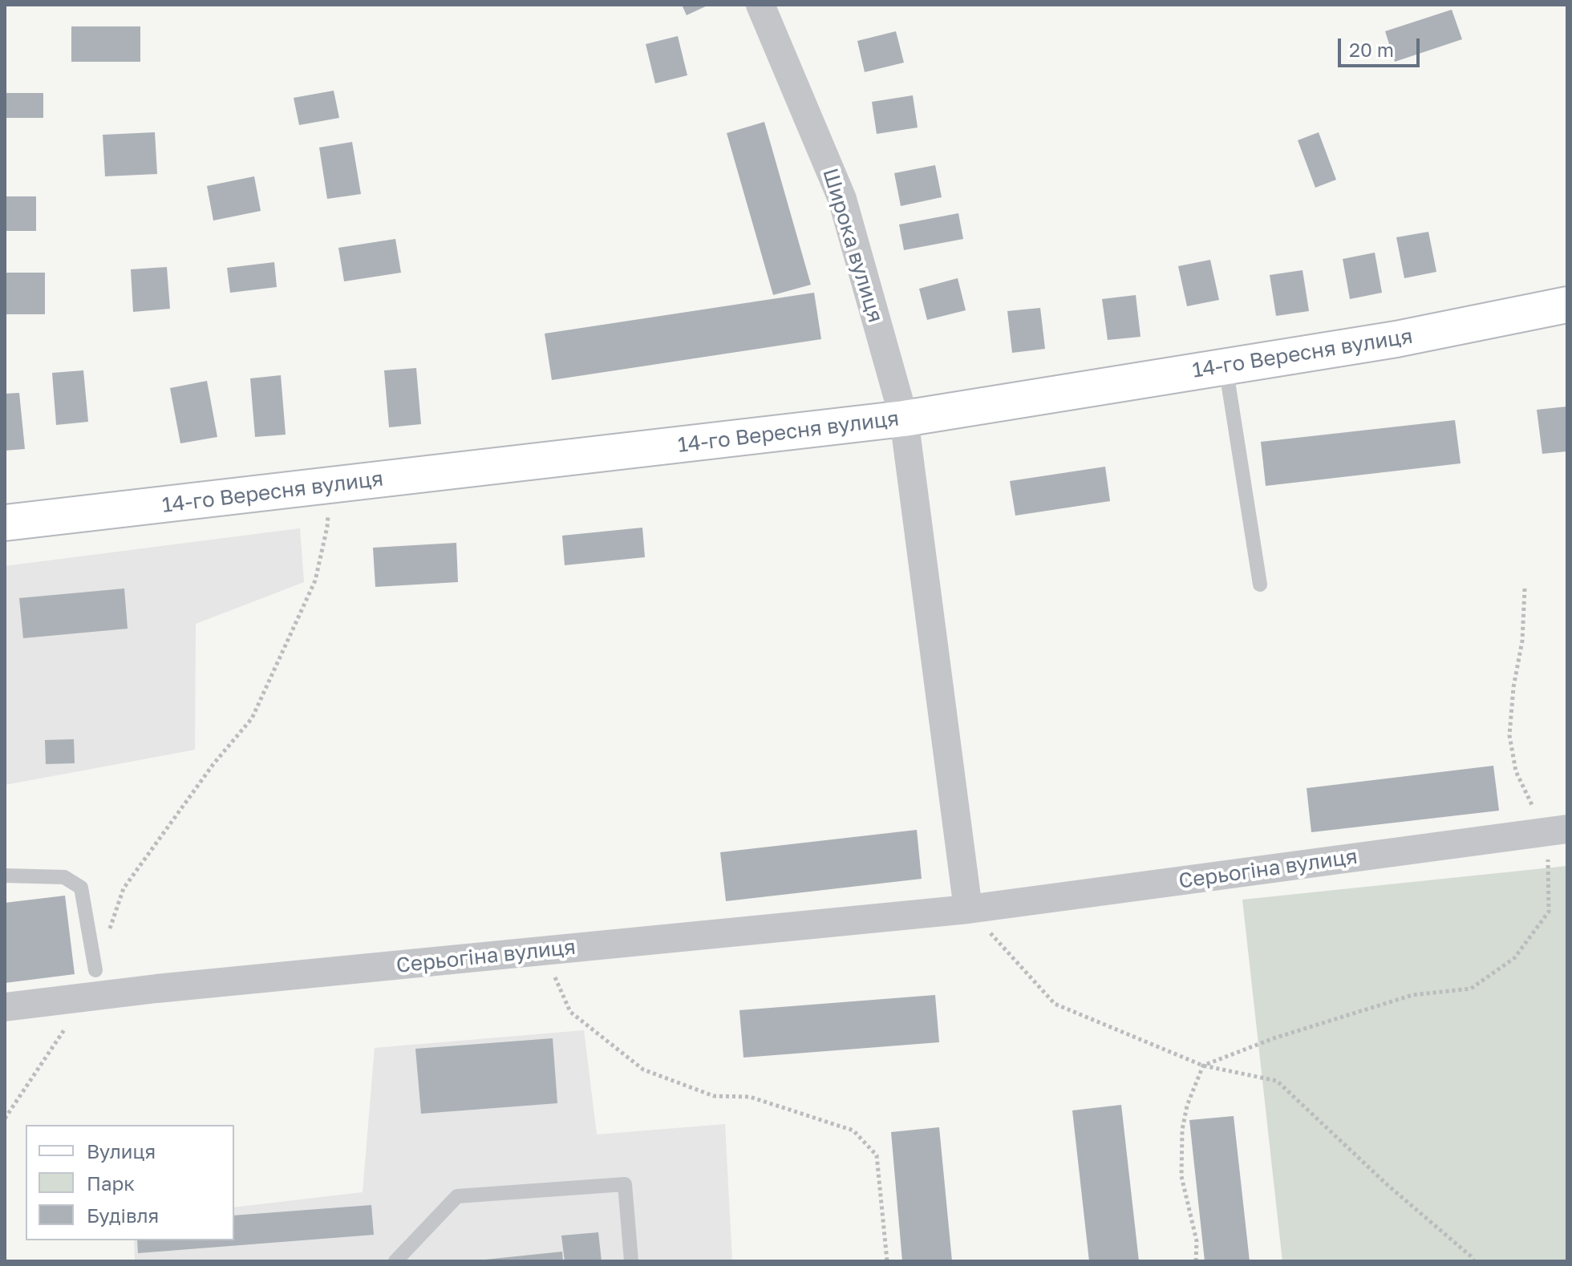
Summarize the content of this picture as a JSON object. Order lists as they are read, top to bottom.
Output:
{
  "streets": {
    "street": ["Широка вулиця", "14-го Вересня вулиця", "Серьогіна вулиця"]
  },
  "crossings": [
    ["Широка вулиця", "14-го Вересня вулиця"]
  ],
  "legend": ["Вулиця", "Парк", "Будівля"],
  "scale_bar": "20 m"
}
